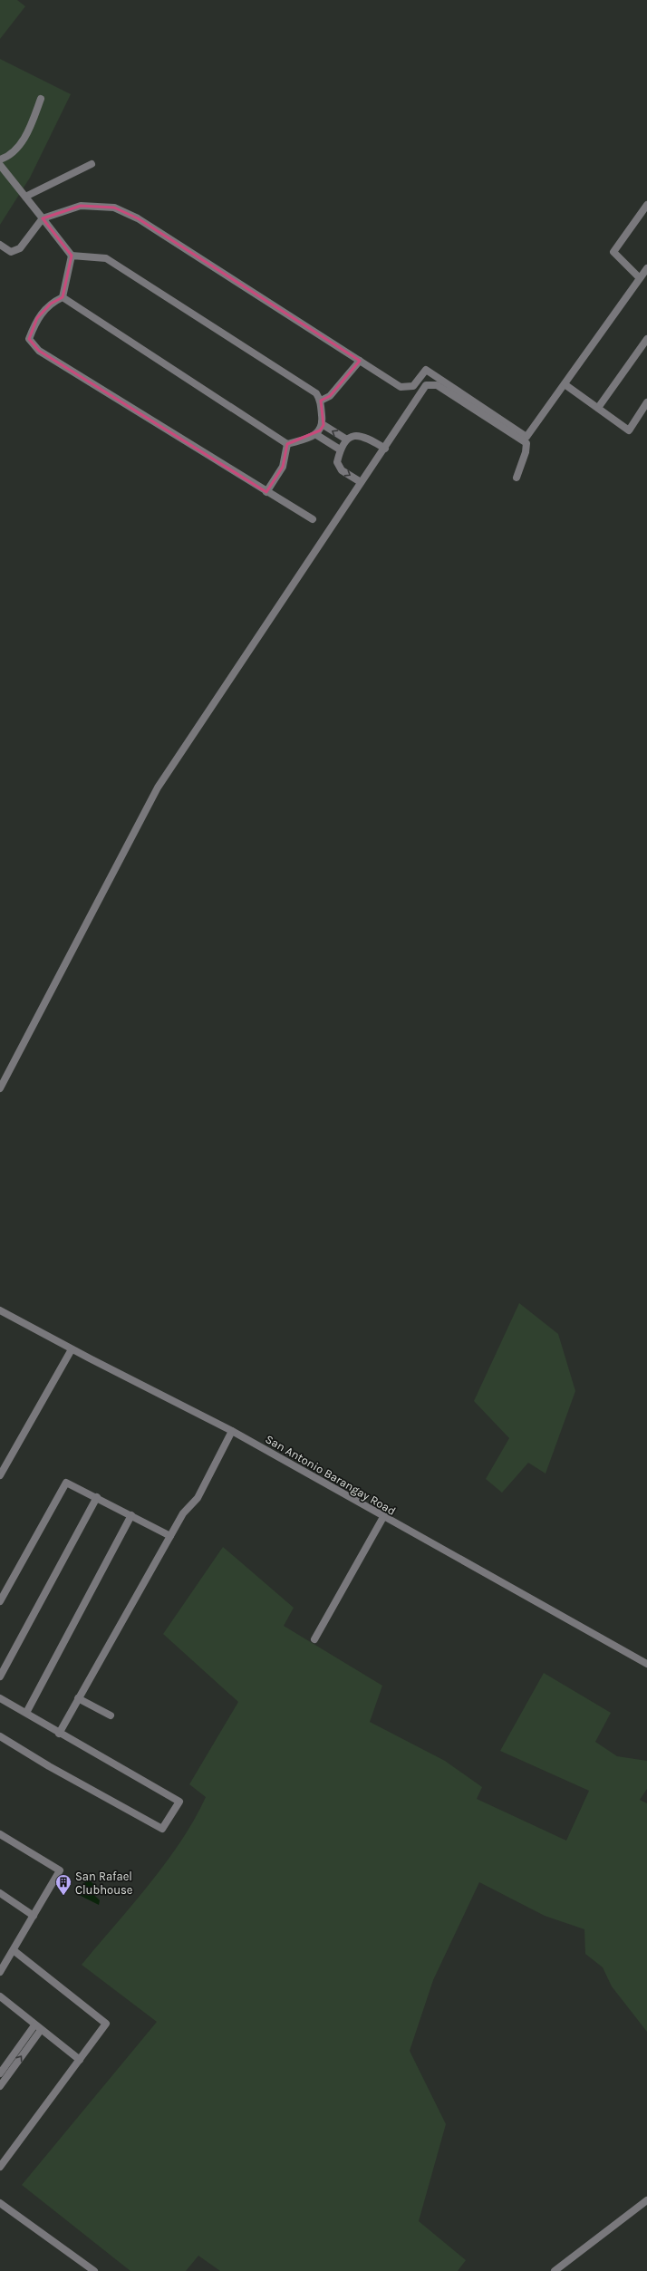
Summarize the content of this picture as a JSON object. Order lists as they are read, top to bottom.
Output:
{
  "streets": {
    "street": ["San Antonio Barangay Road"]
  },
  "places": {
    "building": ["San Rafael Clubhouse"]
  }
}
